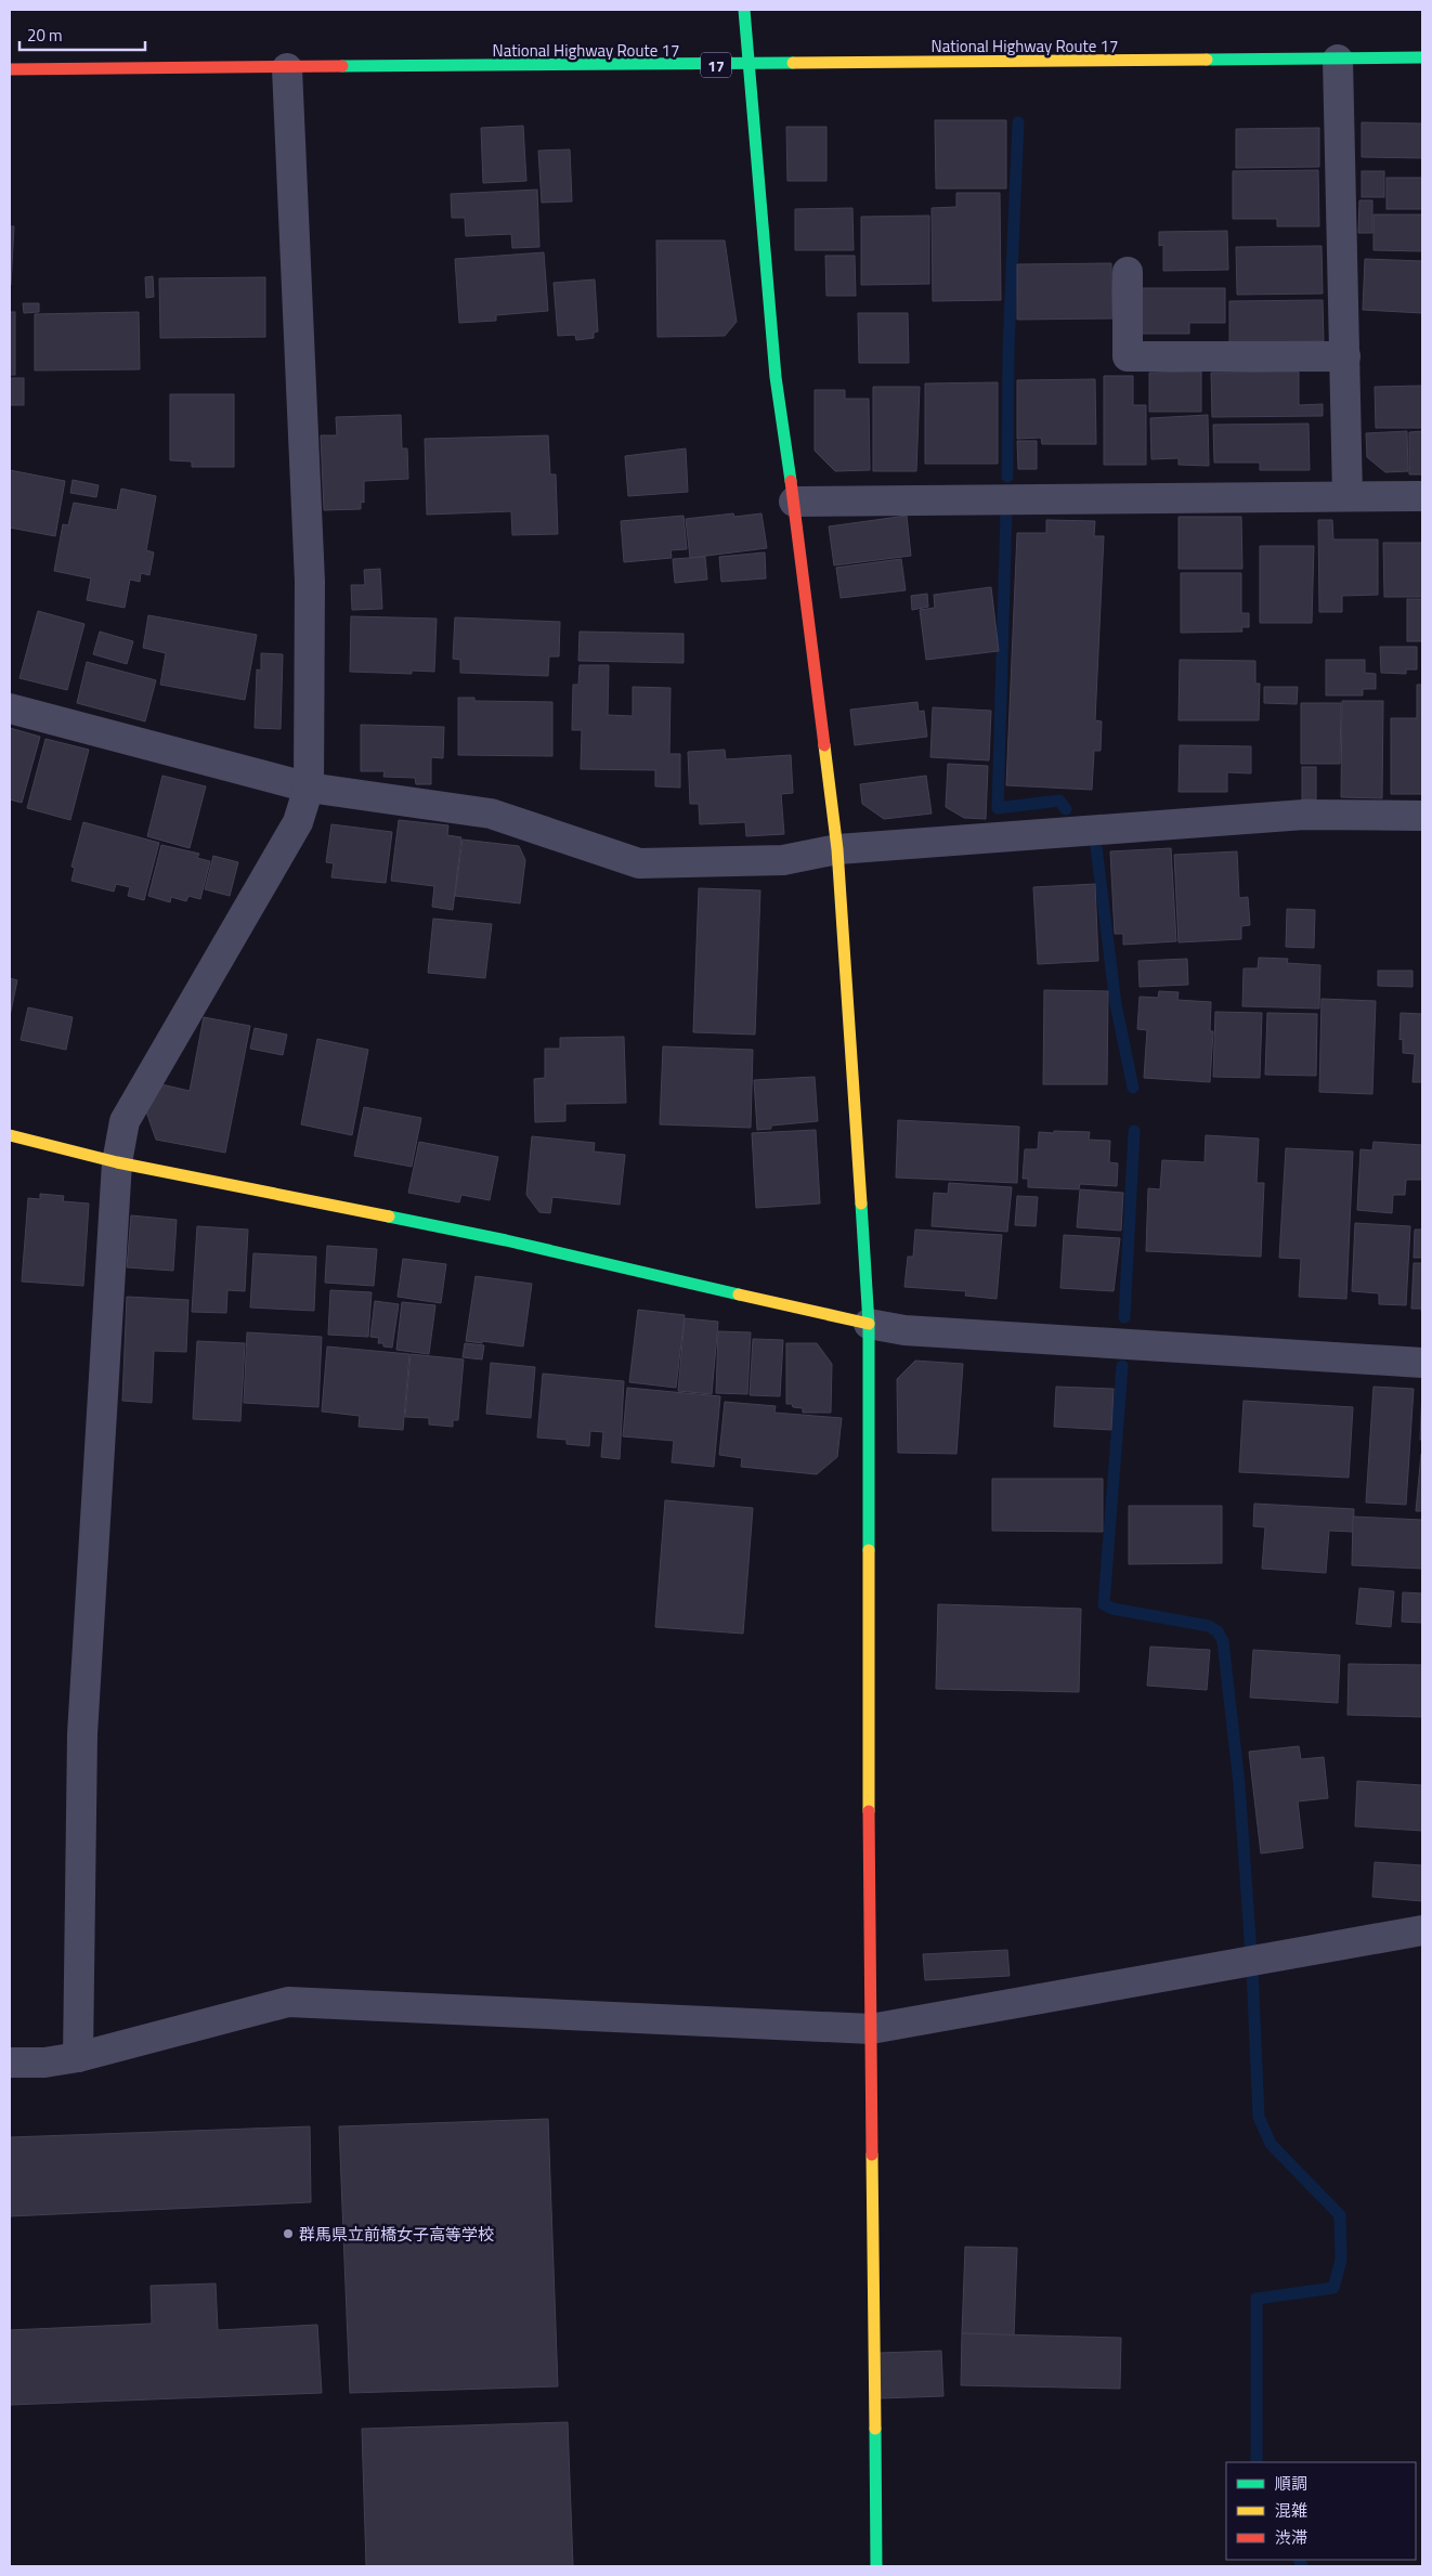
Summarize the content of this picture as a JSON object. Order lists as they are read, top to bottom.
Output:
{
  "streets": {
    "main road": ["National Highway Route 17", "17"]
  },
  "places": ["群馬県立前橋女子高等学校"],
  "legend": ["順調", "混雑", "渋滞"],
  "scale_bar": "20 m"
}
